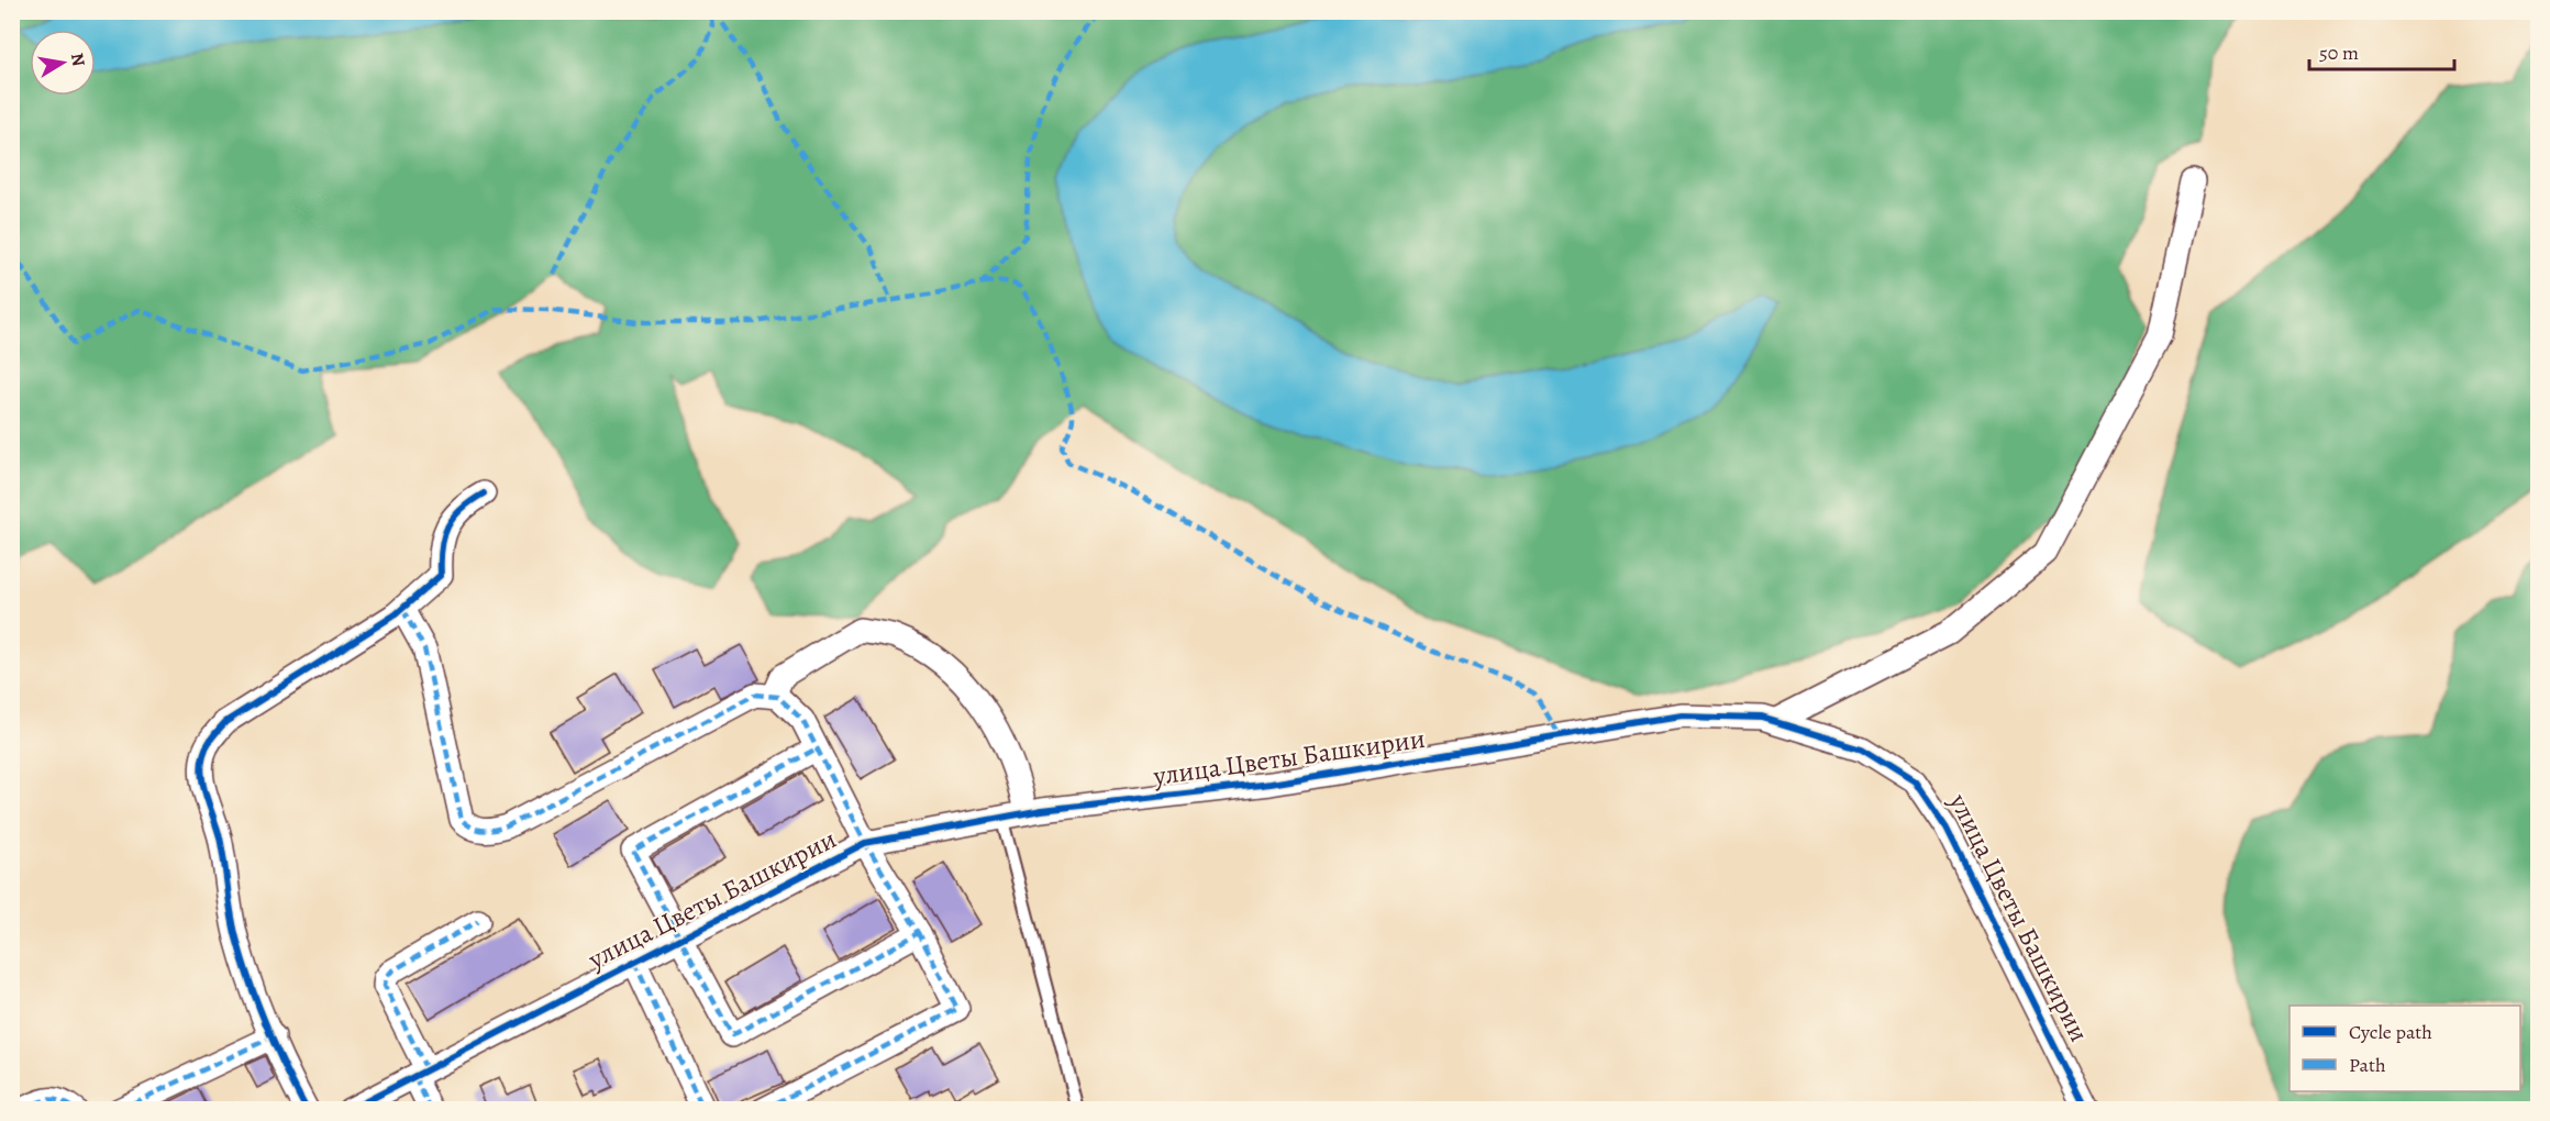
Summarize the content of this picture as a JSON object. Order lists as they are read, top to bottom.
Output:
{
  "streets": {
    "street": ["улица Цветы Башкирии"]
  },
  "legend": ["Cycle path", "Path"],
  "scale_bar": "50 m",
  "north": "right"
}
